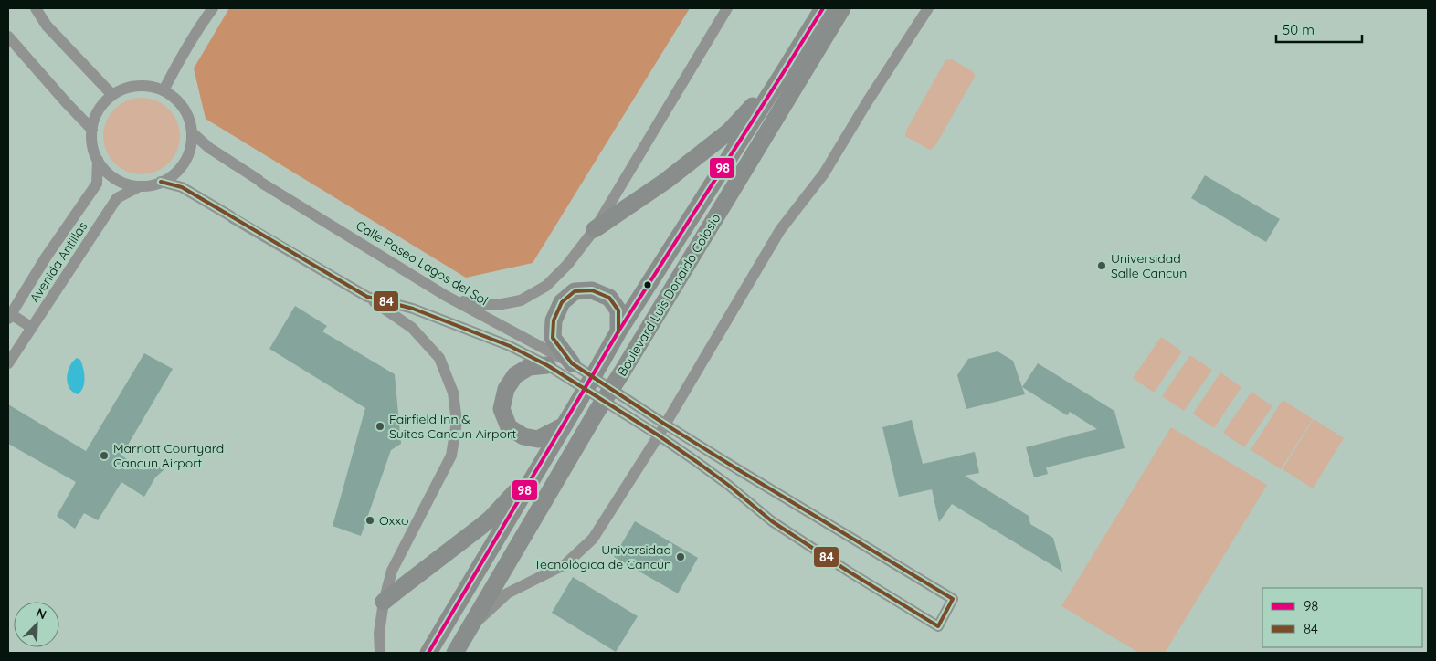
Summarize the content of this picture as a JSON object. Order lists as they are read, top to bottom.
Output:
{
  "streets": {
    "main road": ["Boulevard Luis Donaldo Colosio"],
    "street": ["Avenida Antillas", "Calle Paseo Lagos del Sol"]
  },
  "crossings": [
    ["Avenida Antillas", "Calle Paseo Lagos del Sol"]
  ],
  "places": [
    "Universidad Salle Cancun",
    "Fairfield Inn & Suites Cancun Airport",
    "Marriott Courtyard Cancun Airport",
    "Oxxo",
    "Universidad Tecnológica de Cancún"
  ],
  "lines": ["transit line 98", "transit line 84"],
  "legend": ["98", "84"],
  "scale_bar": "50 m",
  "north": "top right"
}
